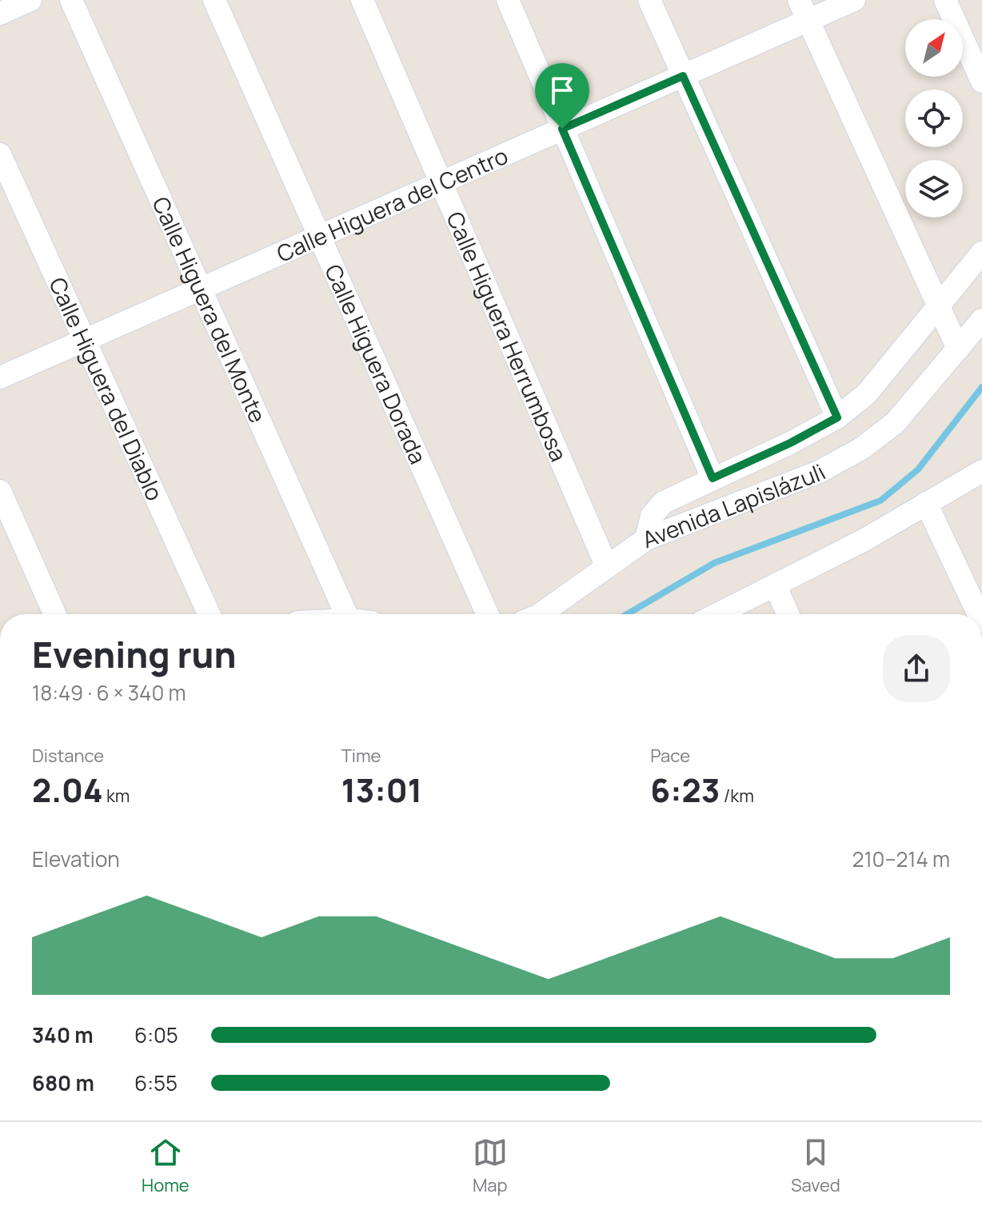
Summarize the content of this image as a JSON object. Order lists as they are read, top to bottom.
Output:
{
  "streets": {
    "street": [
      "Calle Higuera del Centro",
      "Calle Higuera del Monte",
      "Calle Higuera Herrumbosa",
      "Calle Higuera Dorada",
      "Calle Higuera del Diablo",
      "Avenida Lapislázuli"
    ]
  },
  "crossings": [
    ["Calle Higuera del Centro", "Calle Higuera del Monte"],
    ["Calle Higuera del Centro", "Calle Higuera Herrumbosa"],
    ["Calle Higuera del Centro", "Calle Higuera Dorada"],
    ["Calle Higuera del Centro", "Calle Higuera del Diablo"]
  ],
  "north": "top right",
  "page": {
    "heading": ["Evening run", "18:49 · 6 × 340 m"],
    "stats": [
      ["Distance", "2.04 km"],
      ["Time", "13:01"],
      ["Pace", "6:23 /km"]
    ],
    "chart": ["Elevation", "210–214 m"],
    "list": [
      {
        "name": "340 m",
        "note": "6:05"
      },
      {
        "name": "680 m",
        "note": "6:55"
      }
    ],
    "tabs": ["Home", "Map", "Saved"]
  }
}
